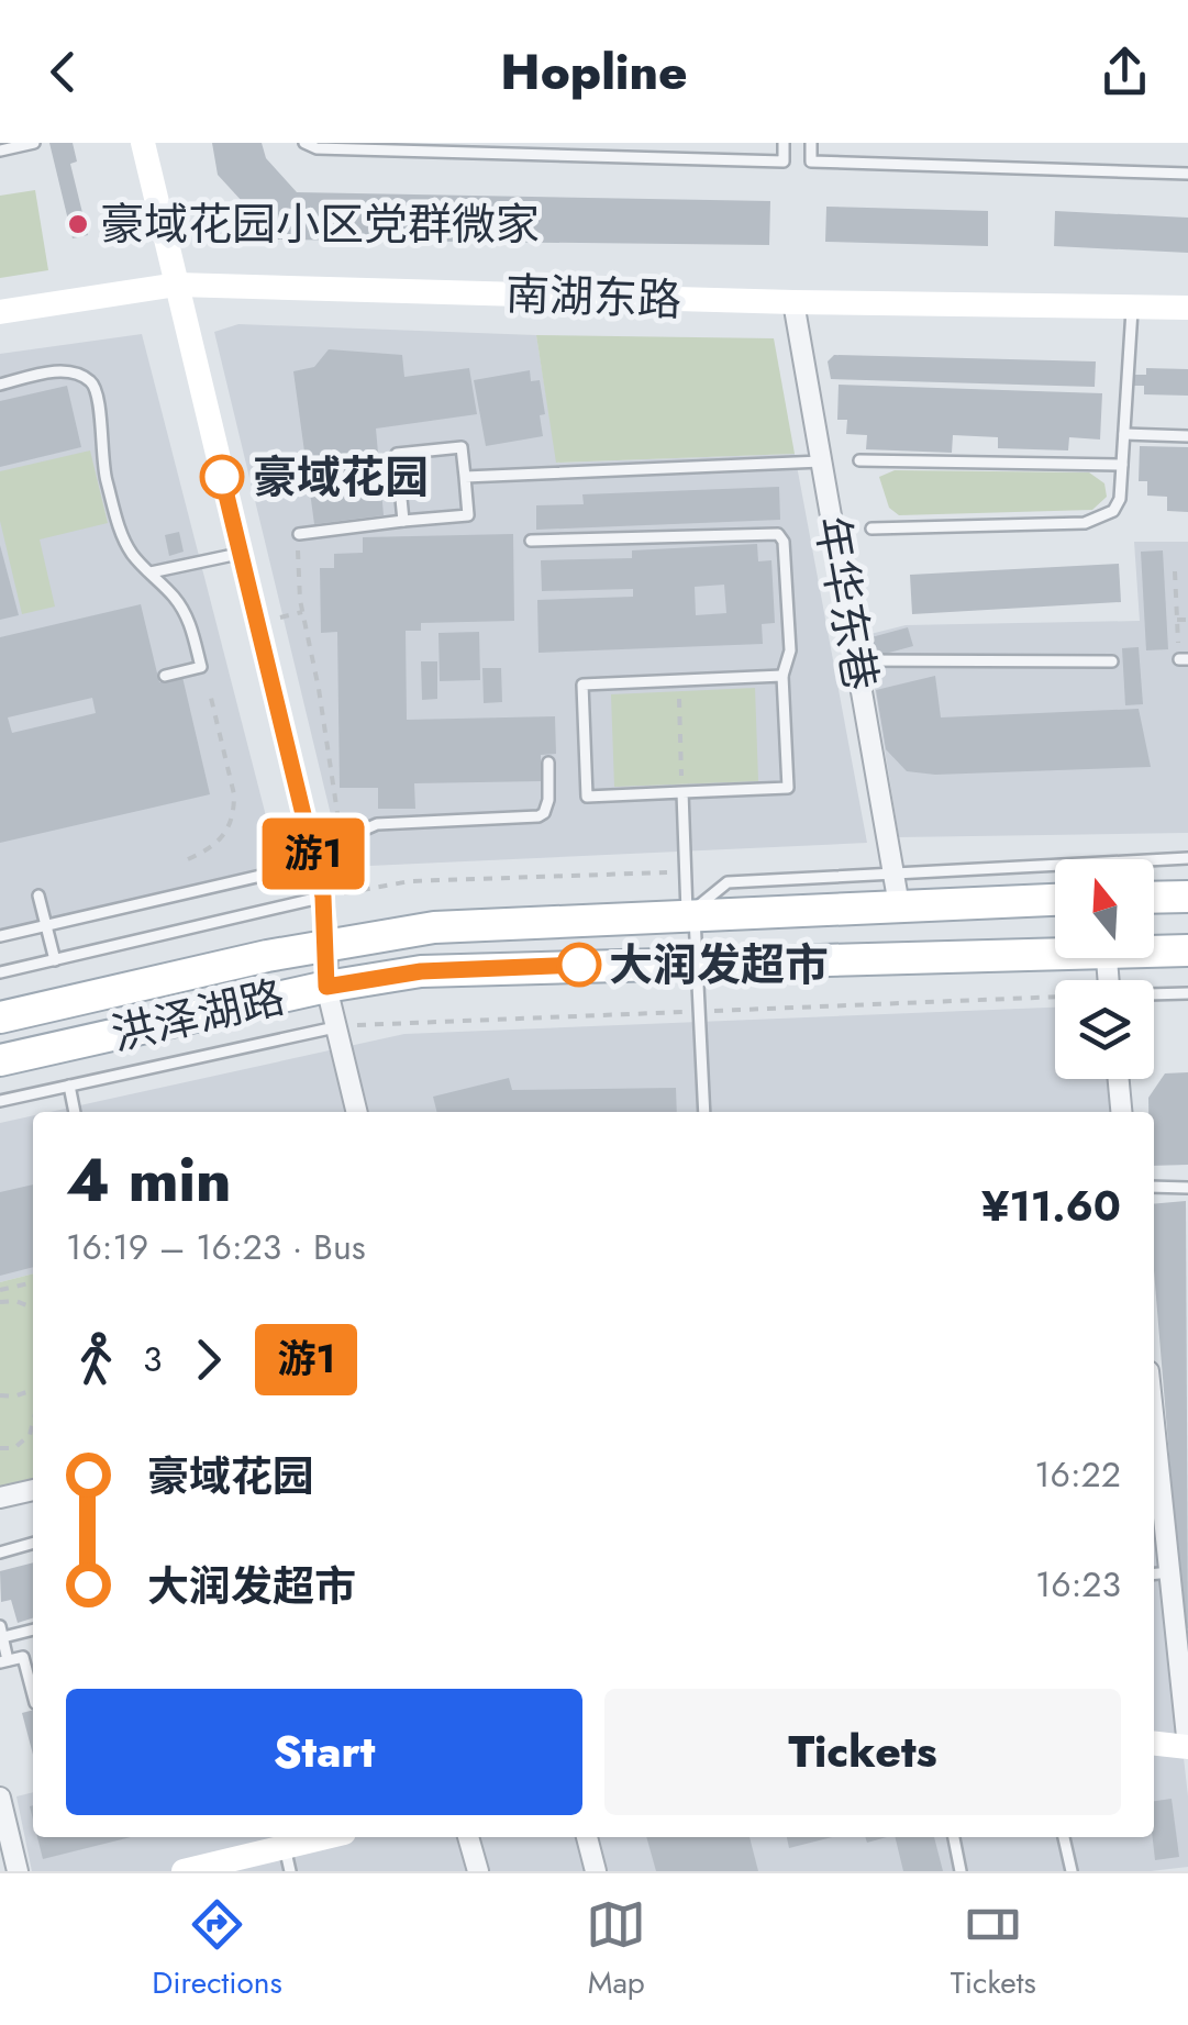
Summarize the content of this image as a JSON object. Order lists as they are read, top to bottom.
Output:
{
  "streets": {
    "main road": ["洪泽湖路"],
    "street": ["南湖东路", "年华东巷"]
  },
  "crossings": [
    ["南湖东路", "年华东巷"],
    ["年华东巷", "洪泽湖路"]
  ],
  "places": ["豪域花园小区党群微家", "豪域花园", "大润发超市"],
  "lines": ["bus line 游1"],
  "north": "top",
  "page": {
    "header": "Hopline",
    "on_map": "游1",
    "heading": ["4 min", "16:19 – 16:23 · Bus", "¥11.60"],
    "legs": ["3", "游1"],
    "list": [
      {
        "name": "豪域花园",
        "value": "16:22"
      },
      {
        "name": "大润发超市",
        "value": "16:23"
      }
    ],
    "buttons": ["Start", "Tickets"],
    "tabs": ["Directions", "Map", "Tickets"]
  }
}
